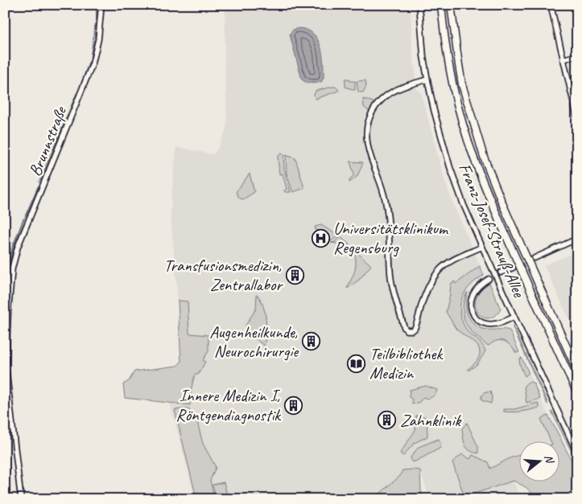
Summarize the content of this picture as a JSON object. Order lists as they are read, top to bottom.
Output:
{
  "streets": {
    "street": ["Brunnstraße", "Franz-Josef-Strauß-Allee"]
  },
  "places": {
    "hospital": ["Universitätsklinikum Regensburg"],
    "building": [
      "Transfusionsmedizin, Zentrallabor",
      "Augenheilkunde, Neurochirurgie",
      "Innere Medizin I, Röntgendiagnostik",
      "Zahnklinik"
    ],
    "library": ["Teilbibliothek Medizin"]
  },
  "north": "right"
}
